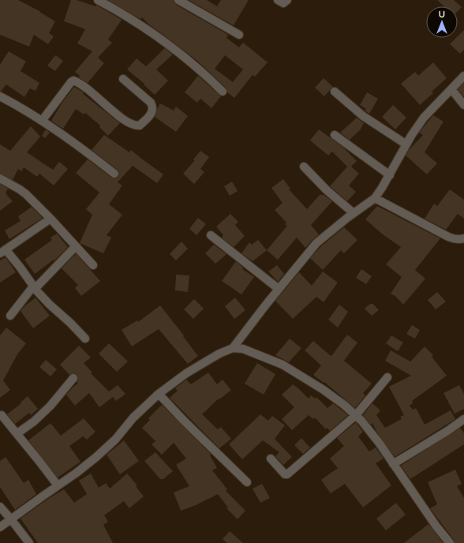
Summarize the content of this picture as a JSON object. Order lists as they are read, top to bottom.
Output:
{
  "north": "top"
}
